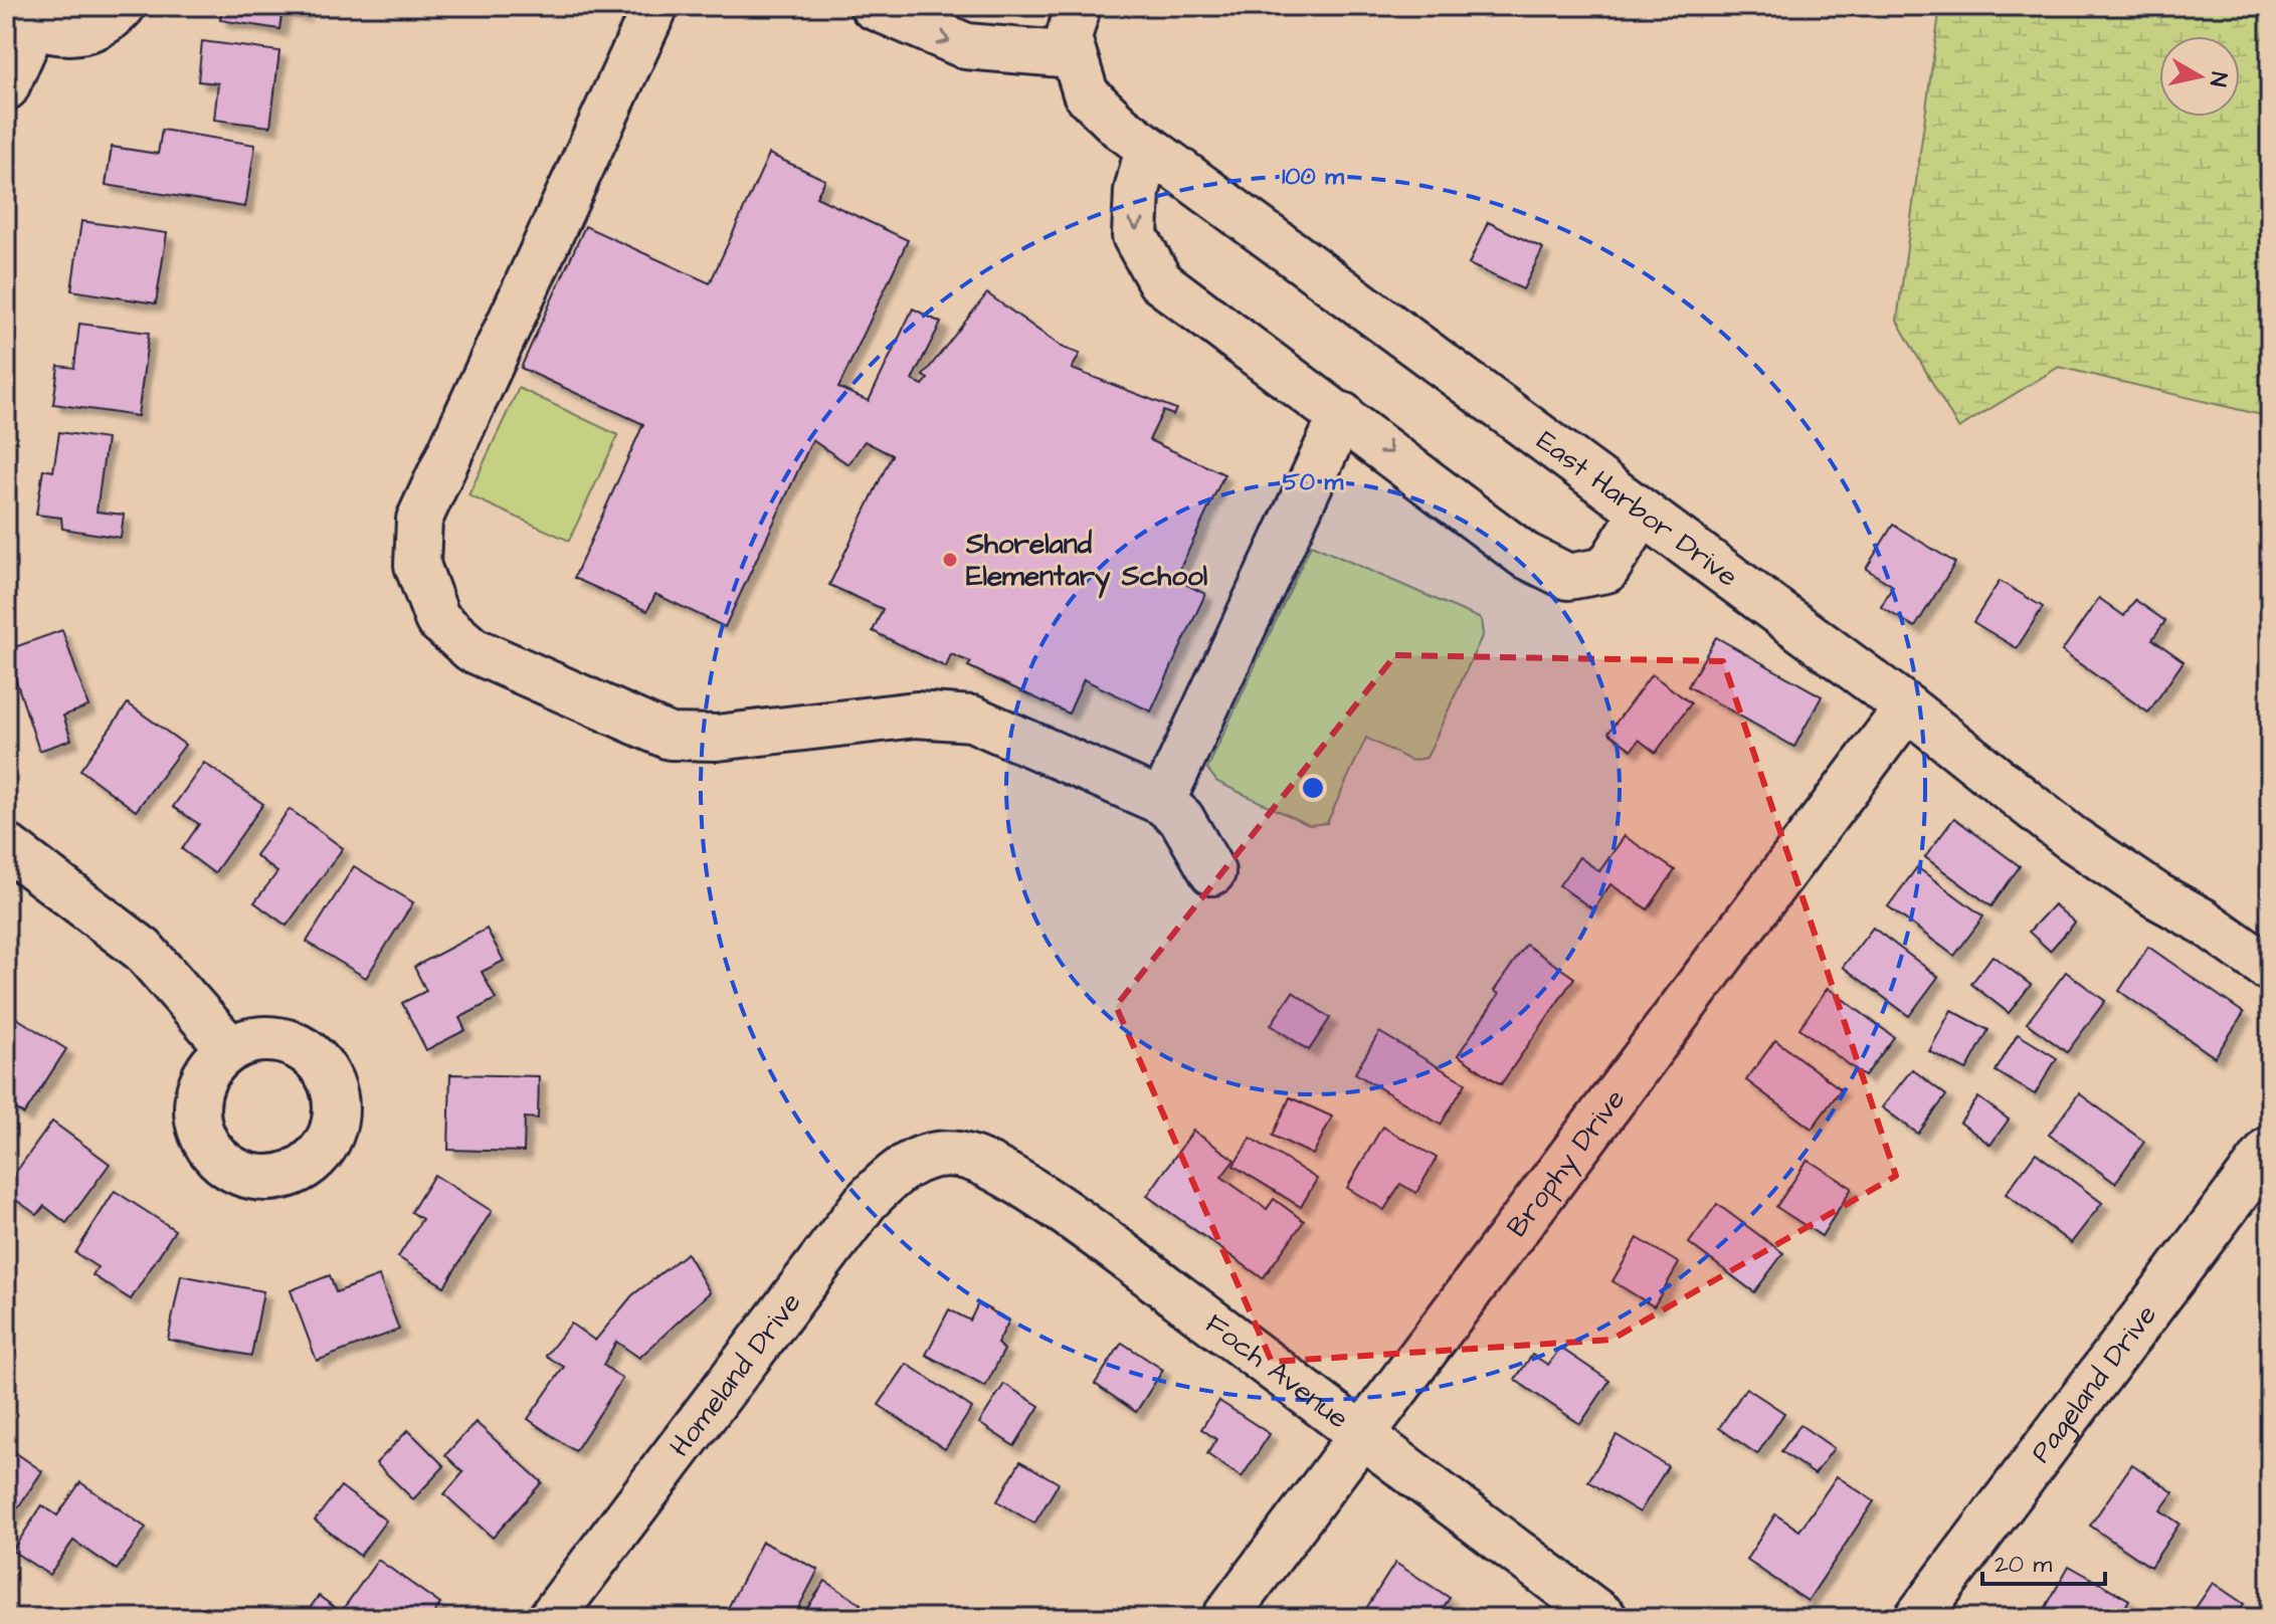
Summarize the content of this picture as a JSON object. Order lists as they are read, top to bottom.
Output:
{
  "streets": {
    "street": [
      "East Harbor Drive",
      "Brophy Drive",
      "Foch Avenue",
      "Homeland Drive",
      "Pageland Drive"
    ]
  },
  "crossings": [
    ["East Harbor Drive", "Brophy Drive"],
    ["Brophy Drive", "Foch Avenue"],
    ["Foch Avenue", "Homeland Drive"]
  ],
  "places": ["Shoreland Elementary School"],
  "scale_bar": "20 m",
  "north": "right",
  "rings": ["100 m", "50 m"]
}
